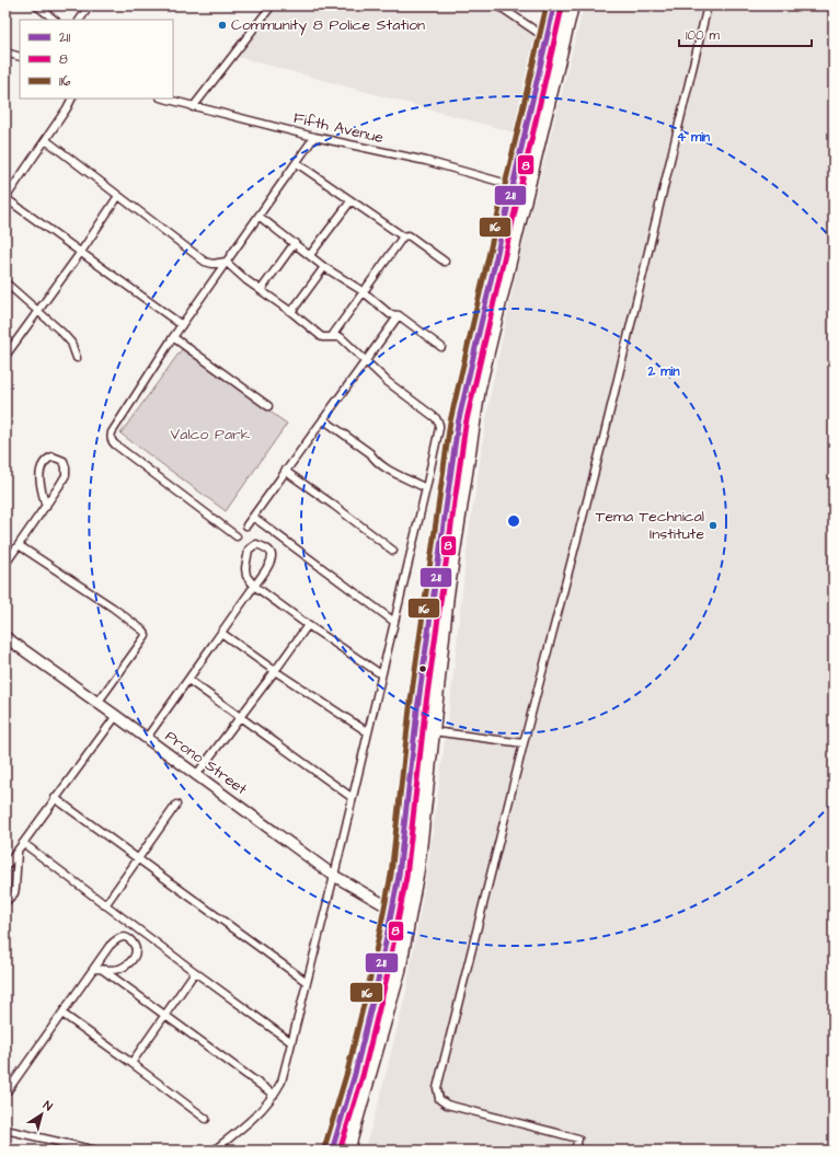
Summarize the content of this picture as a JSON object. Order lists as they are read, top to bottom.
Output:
{
  "streets": {
    "street": ["Fifth Avenue", "Prono Street"]
  },
  "parks": ["Valco Park"],
  "places": ["Community 8 Police Station", "Tema Technical Institute"],
  "lines": ["transit line 211", "transit line 116", "transit line 8"],
  "legend": ["211", "8", "116"],
  "scale_bar": "100 m",
  "north": "top right",
  "rings": ["4 min", "2 min"]
}
